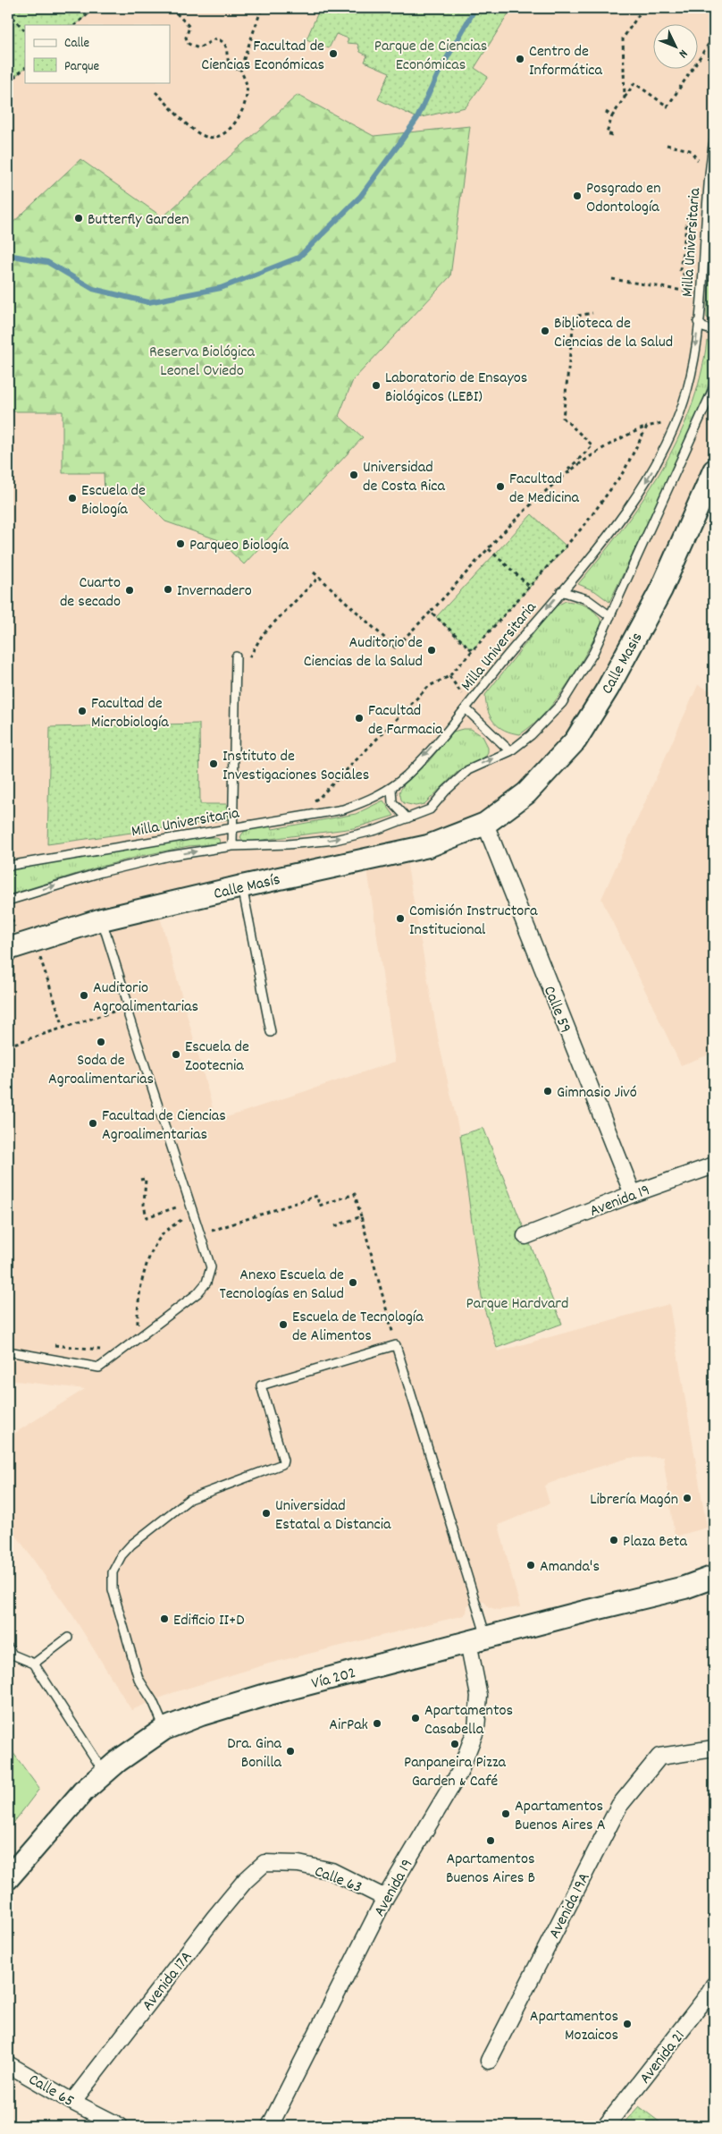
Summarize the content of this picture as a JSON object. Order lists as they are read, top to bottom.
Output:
{
  "streets": {
    "street": [
      "Calle Masis",
      "Calle Masís",
      "Calle 59",
      "Avenida 19",
      "Vía 202",
      "Calle 63",
      "Avenida 19A",
      "Avenida 17A",
      "Avenida 21",
      "Calle 65"
    ],
    "lane": ["Milla Universitaria"]
  },
  "crossings": [
    ["Calle Masis", "Calle Masís"],
    ["Calle Masis", "Calle 59"],
    ["Calle Masís", "Calle 59"],
    ["Calle 59", "Avenida 19"],
    ["Avenida 19", "Vía 202"],
    ["Avenida 19", "Calle 63"],
    ["Calle 63", "Avenida 17A"],
    ["Avenida 17A", "Calle 65"]
  ],
  "parks": ["Parque de Ciencias Económicas", "Reserva Biológica Leonel Oviedo", "Parque Hardvard"],
  "places": [
    "Facultad de Ciencias Económicas",
    "Centro de Informática",
    "Posgrado en Odontología",
    "Butterfly Garden",
    "Biblioteca de Ciencias de la Salud",
    "Laboratorio de Ensayos Biológicos (LEBI)",
    "Universidad de Costa Rica",
    "Facultad de Medicina",
    "Escuela de Biología",
    "Parqueo Biología",
    "Invernadero",
    "Cuarto de secado",
    "Auditorio de Ciencias de la Salud",
    "Facultad de Microbiología",
    "Facultad de Farmacia",
    "Instituto de Investigaciones Sociales",
    "Comisión Instructora Institucional",
    "Auditorio Agroalimentarias",
    "Soda de Agroalimentarias",
    "Escuela de Zootecnia",
    "Gimnasio Jivó",
    "Facultad de Ciencias Agroalimentarias",
    "Anexo Escuela de Tecnologías en Salud",
    "Escuela de Tecnología de Alimentos",
    "Librería Magón",
    "Universidad Estatal a Distancia",
    "Plaza Beta",
    "Amanda's",
    "Edificio II+D",
    "Apartamentos Casabella",
    "AirPak",
    "Panpaneira Pizza Garden & Café",
    "Dra. Gina Bonilla",
    "Apartamentos Buenos Aires A",
    "Apartamentos Buenos Aires B",
    "Apartamentos Mozaicos"
  ],
  "legend": ["Calle", "Parque"],
  "north": "bottom right"
}
